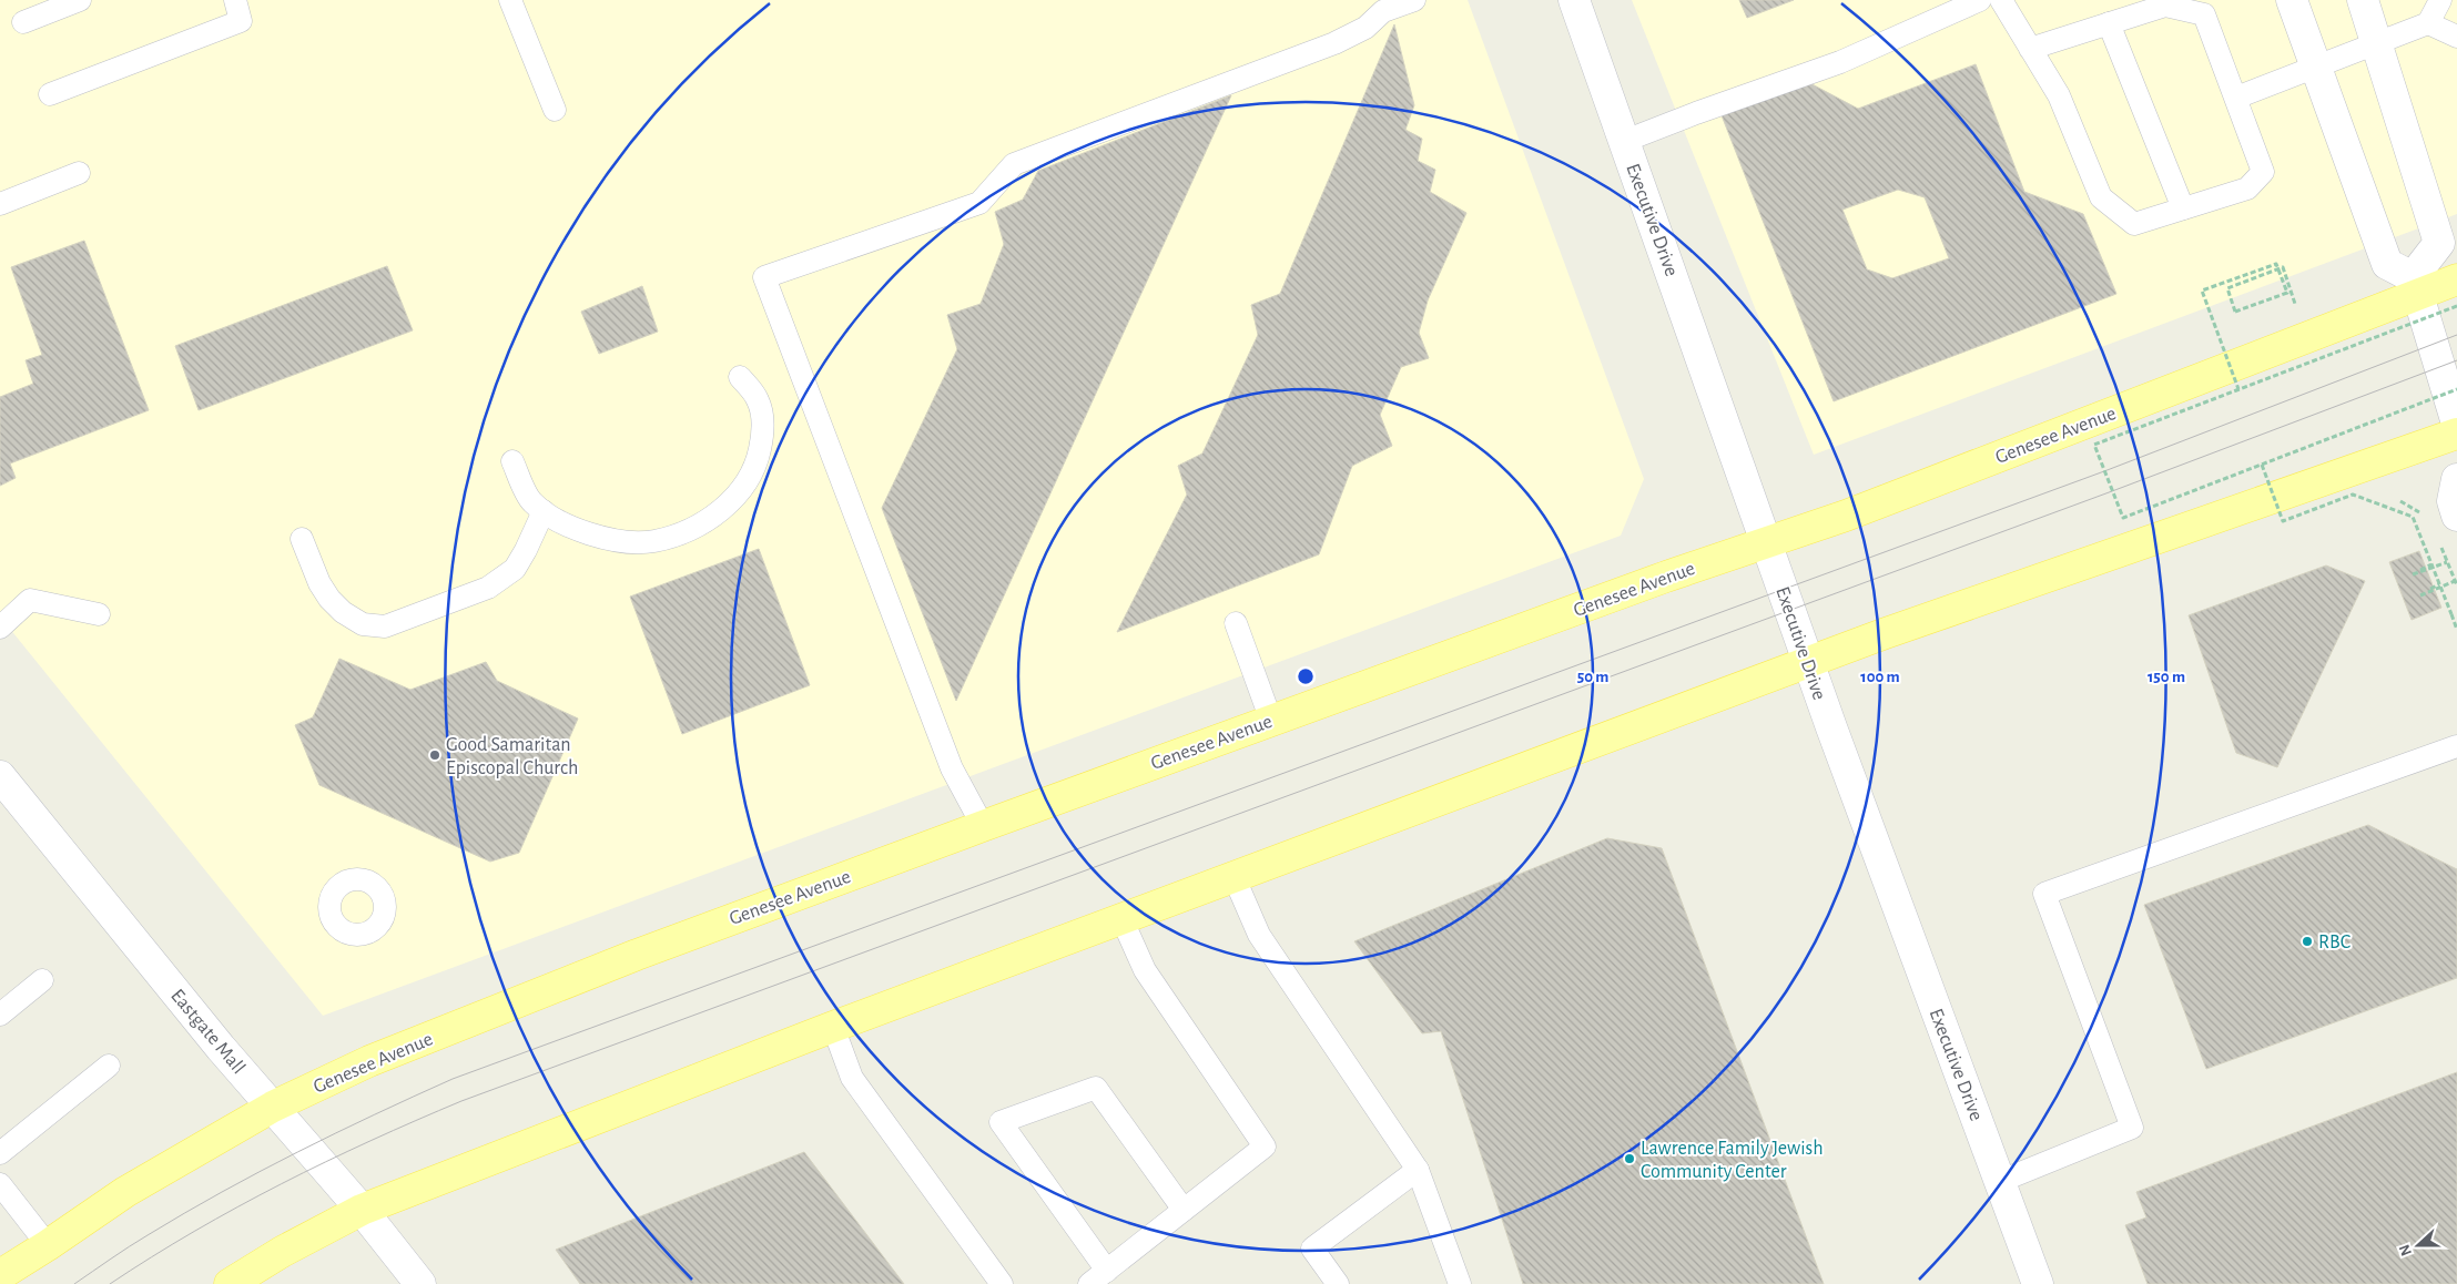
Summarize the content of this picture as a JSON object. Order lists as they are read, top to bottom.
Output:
{
  "streets": {
    "main road": ["Genesee Avenue"],
    "street": ["Executive Drive", "Eastgate Mall"]
  },
  "crossings": [
    ["Executive Drive", "Genesee Avenue"],
    ["Genesee Avenue", "Eastgate Mall"]
  ],
  "places": ["Good Samaritan Episcopal Church", "RBC", "Lawrence Family Jewish Community Center"],
  "north": "left",
  "rings": ["50 m", "100 m", "150 m"]
}
